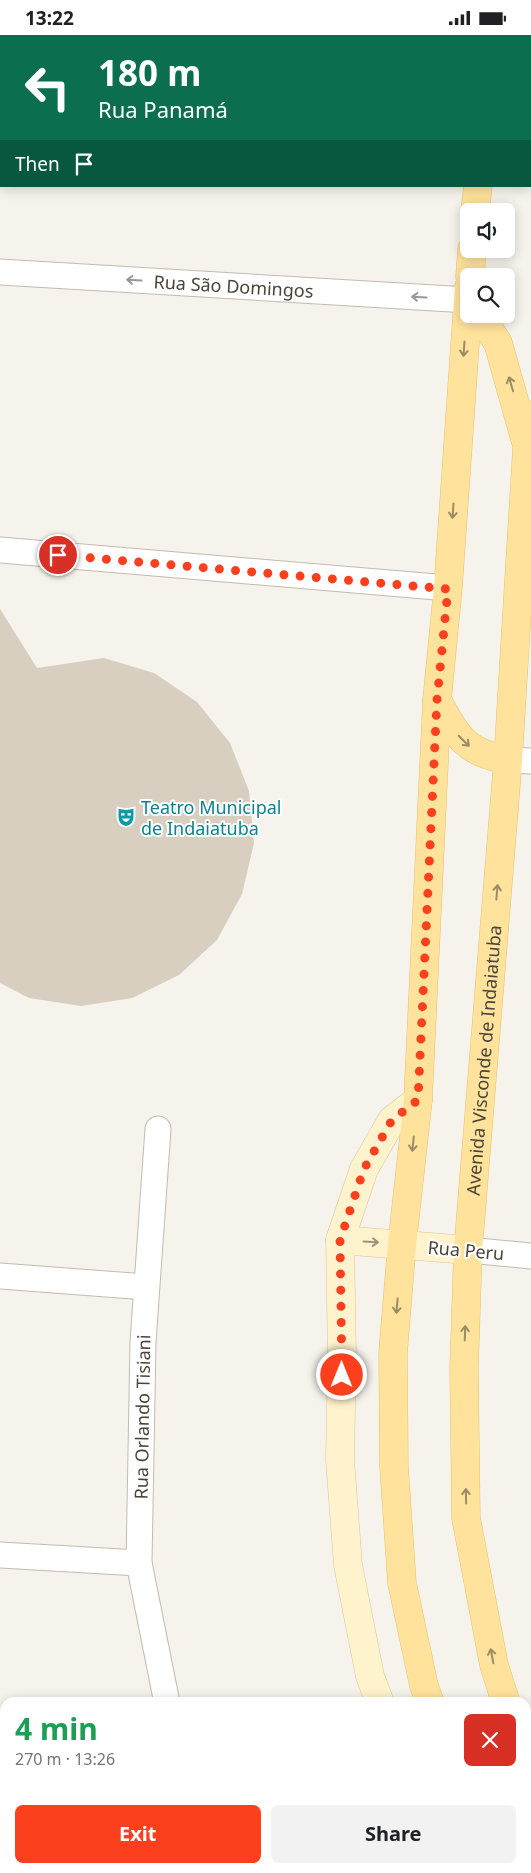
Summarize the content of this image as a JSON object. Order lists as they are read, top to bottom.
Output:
{
  "streets": {
    "main road": ["Avenida Visconde de Indaiatuba"],
    "street": ["Rua São Domingos", "Rua Peru", "Rua Orlando Tisiani"]
  },
  "crossings": [
    ["Avenida Visconde de Indaiatuba", "Rua Peru"]
  ],
  "one_way": ["Rua São Domingos"],
  "places": {
    "theatre": ["Teatro Municipal de Indaiatuba"]
  },
  "page": {
    "status": "13:22",
    "turn": ["180 m", "Rua Panamá"],
    "then": "Then",
    "heading": ["4 min", "270 m · 13:26"],
    "buttons": ["Exit", "Share"]
  }
}
